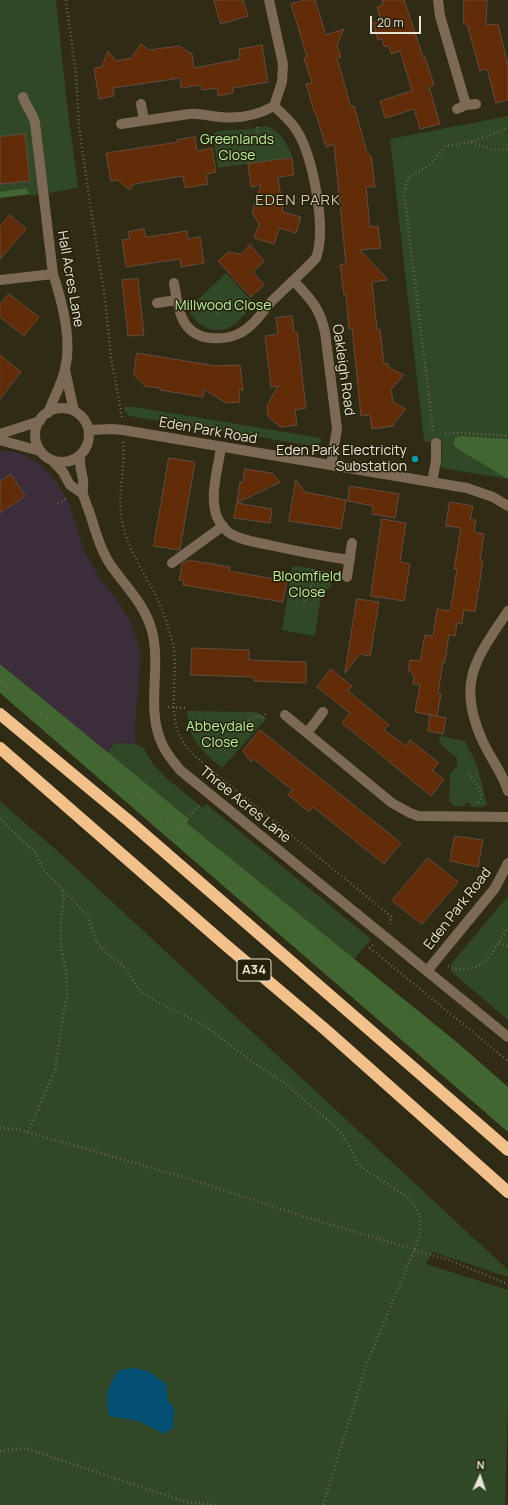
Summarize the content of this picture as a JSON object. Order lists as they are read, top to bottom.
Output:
{
  "streets": {
    "highway": ["A34"],
    "street": [
      "Hall Acres Lane",
      "Oakleigh Road",
      "Eden Park Road",
      "Three Acres Lane"
    ]
  },
  "crossings": [
    ["Hall Acres Lane", "Eden Park Road"],
    ["Hall Acres Lane", "Three Acres Lane"],
    ["Oakleigh Road", "Eden Park Road"],
    ["Eden Park Road", "Three Acres Lane"]
  ],
  "districts": ["EDEN PARK"],
  "parks": [
    "Greenlands Close",
    "Millwood Close",
    "Bloomfield Close",
    "Abbeydale Close"
  ],
  "places": ["Eden Park Electricity Substation"],
  "scale_bar": "20 m",
  "north": "top"
}
